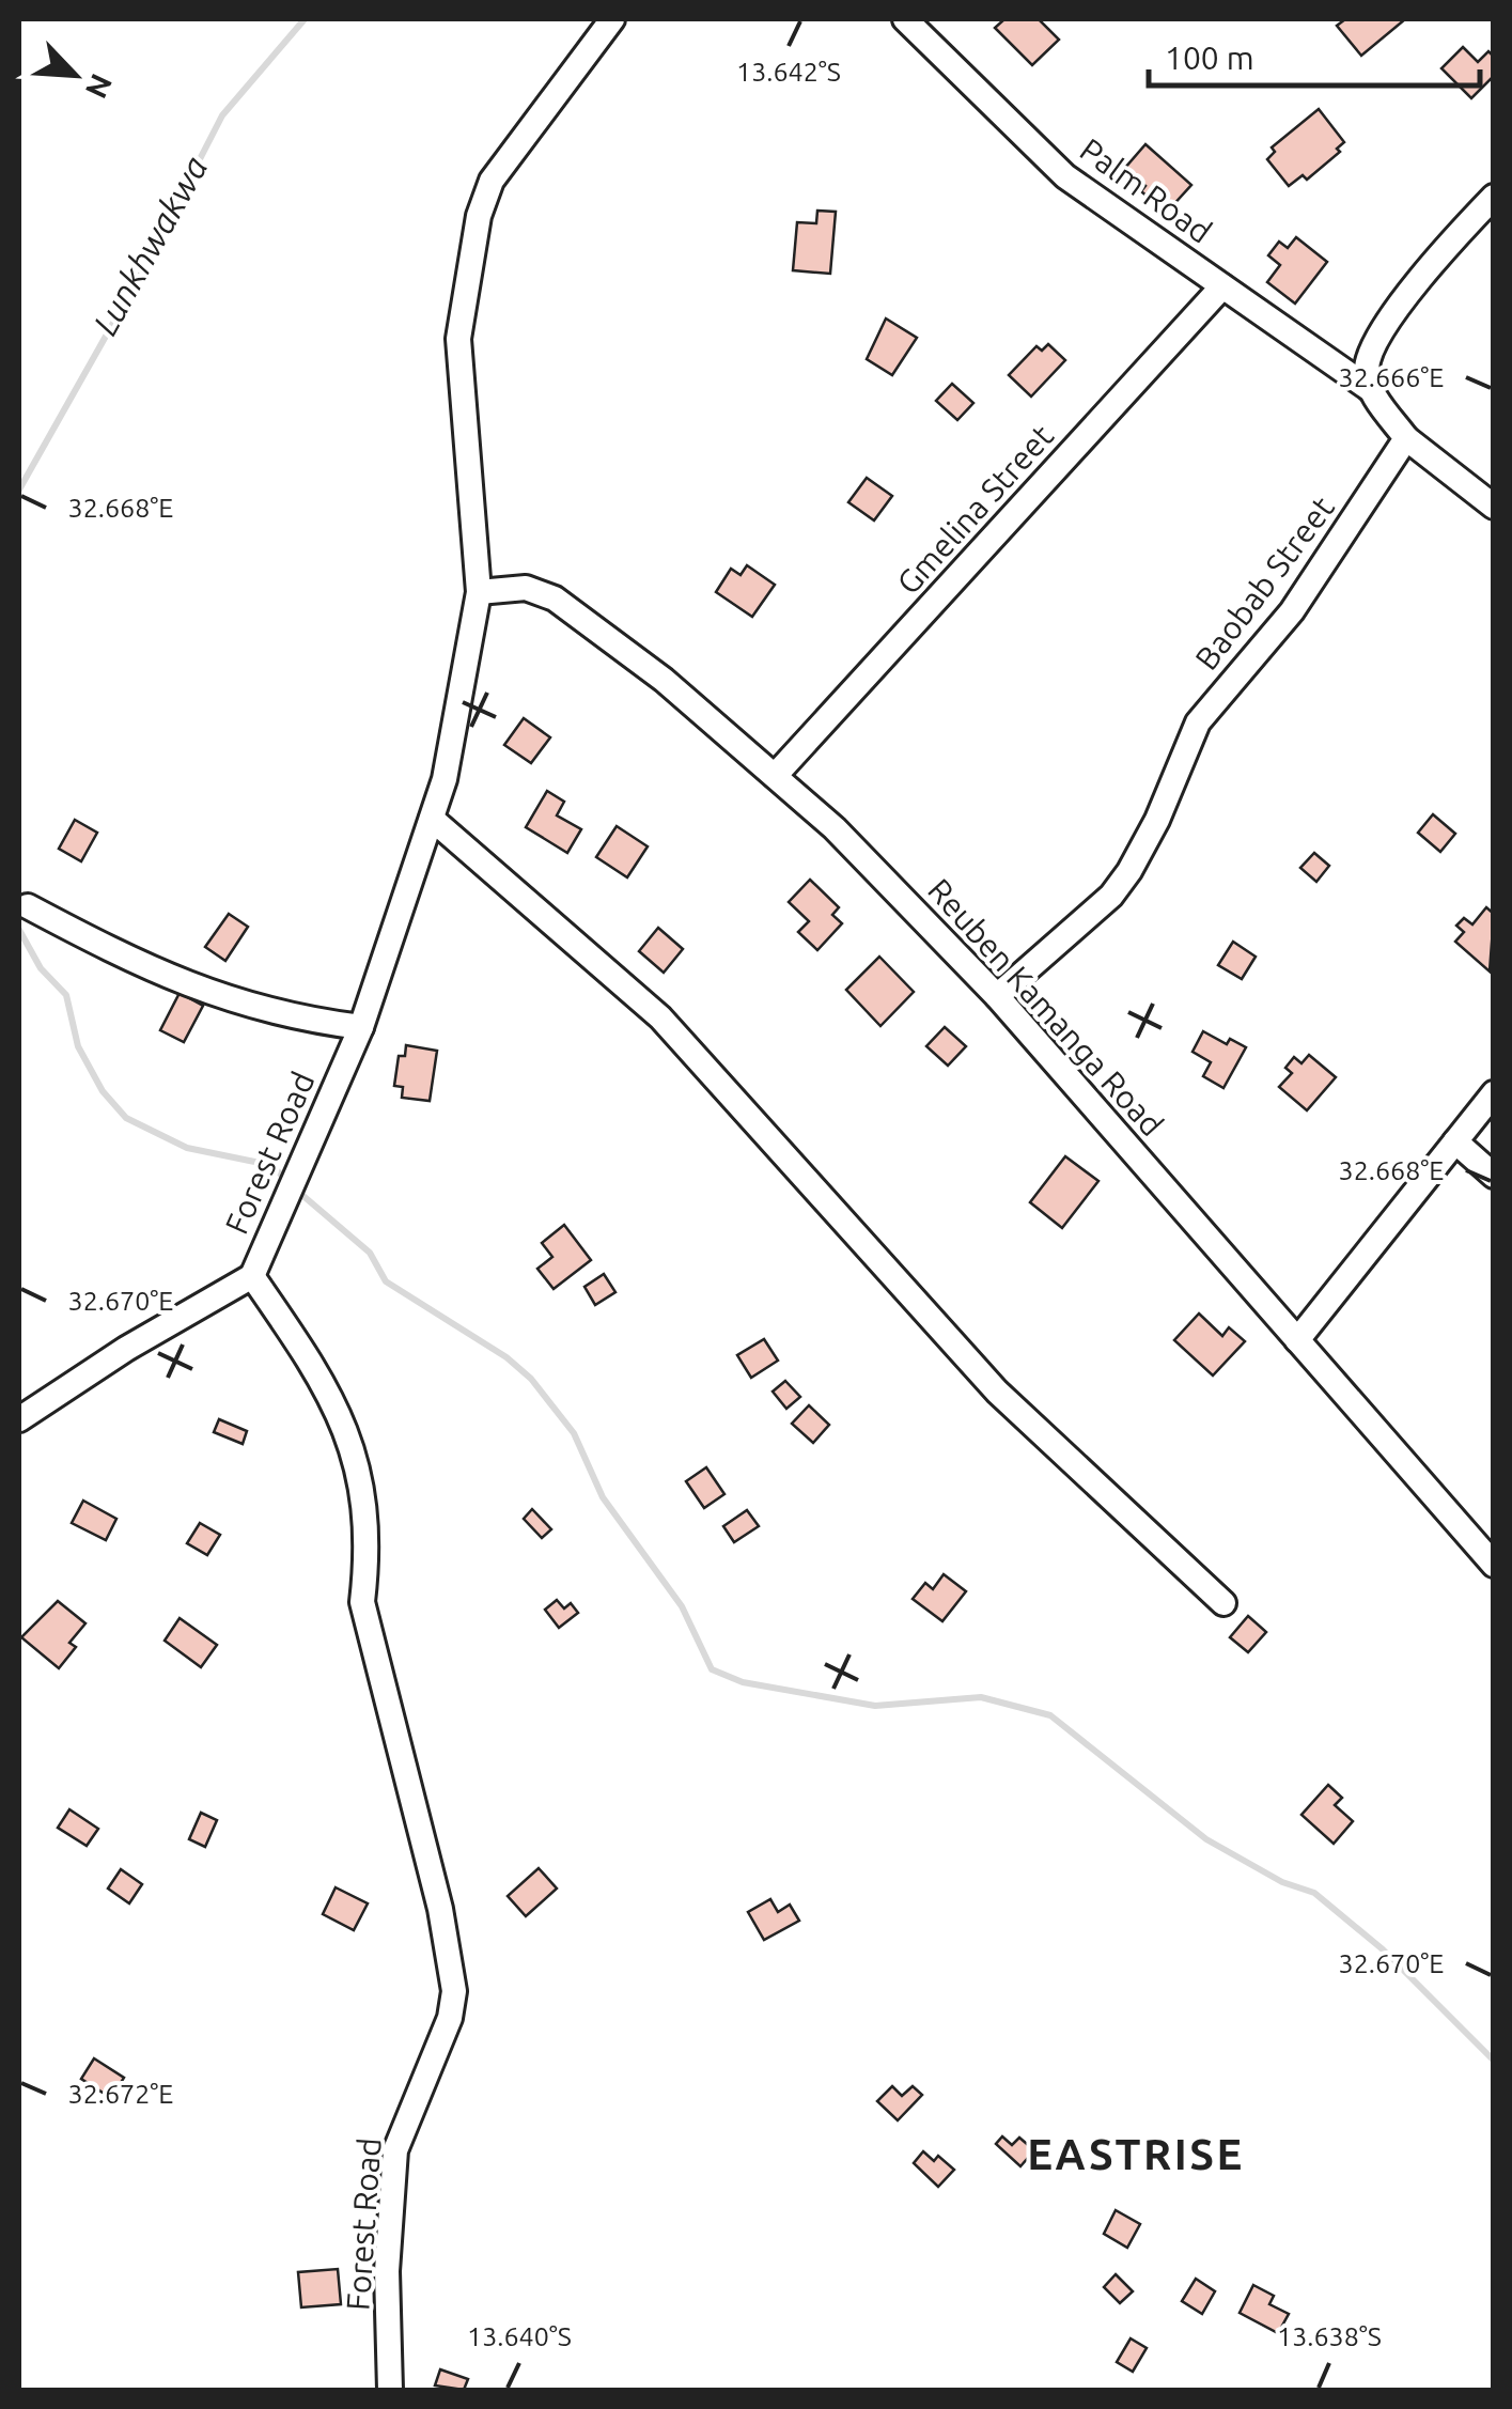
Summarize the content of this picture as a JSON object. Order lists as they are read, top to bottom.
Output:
{
  "streets": {
    "street": [
      "Palm Road",
      "Gmelina Street",
      "Baobab Street",
      "Reuben Kamanga Road",
      "Forest Road"
    ]
  },
  "crossings": [
    ["Palm Road", "Gmelina Street"],
    ["Gmelina Street", "Reuben Kamanga Road"],
    ["Baobab Street", "Reuben Kamanga Road"],
    ["Reuben Kamanga Road", "Forest Road"]
  ],
  "districts": ["EASTRISE"],
  "water": ["Lunkhwakwa"],
  "scale_bar": "100 m",
  "north": "bottom right",
  "coordinates": [
    "13.642°S",
    "32.666°E",
    "32.668°E",
    "32.670°E",
    "32.672°E",
    "13.640°S",
    "13.638°S"
  ]
}
